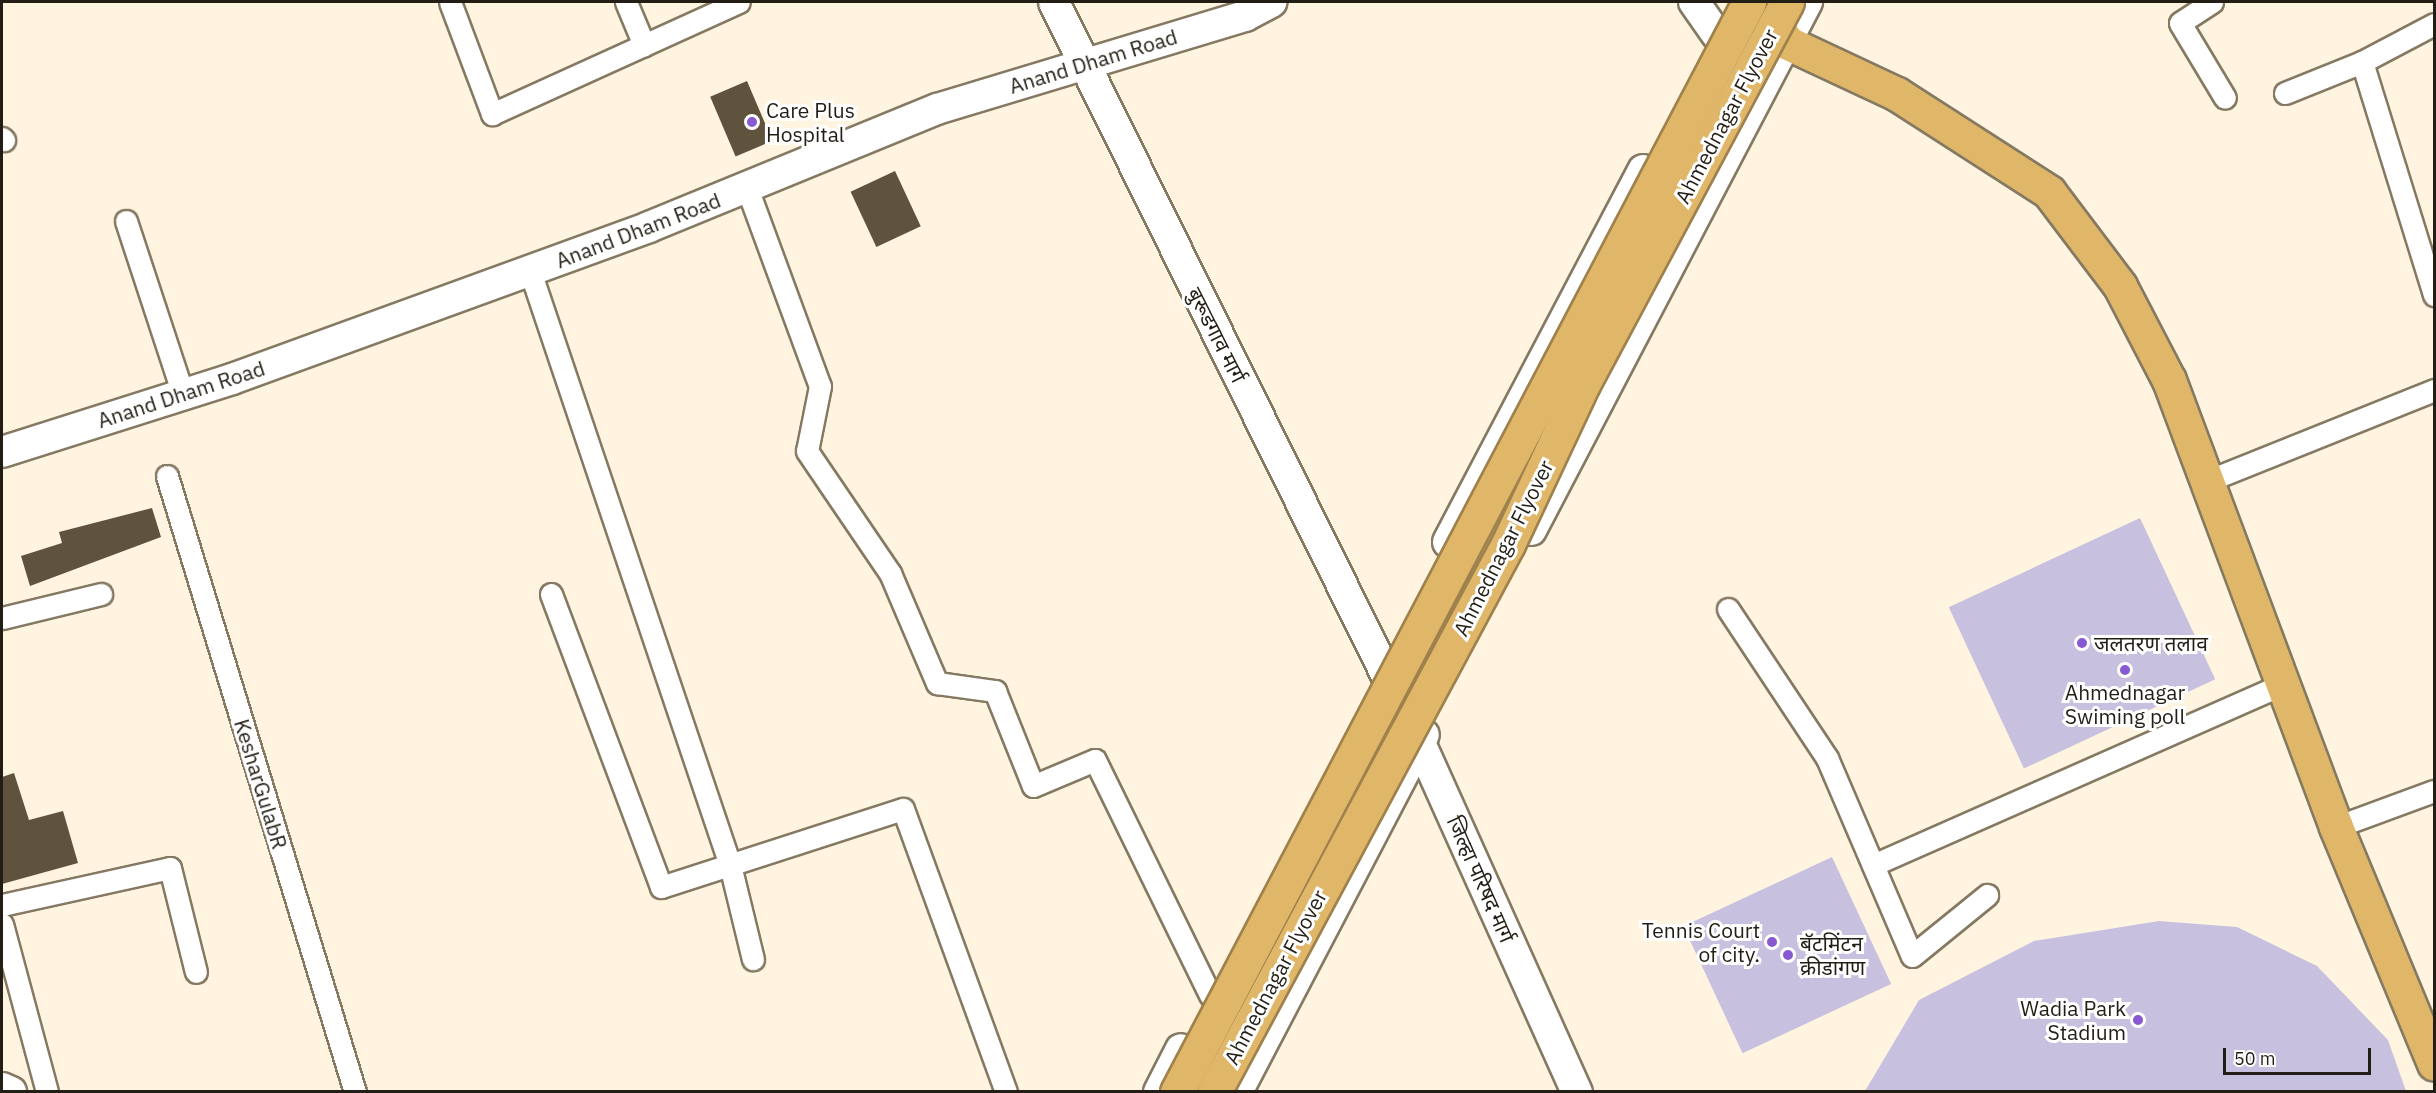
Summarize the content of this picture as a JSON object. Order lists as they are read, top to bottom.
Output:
{
  "streets": {
    "highway": ["Ahmednagar Flyover"],
    "street": [
      "Anand Dham Road",
      "बुरूडगाव मार्ग",
      "KesharGulabR",
      "जिल्हा परिषद मार्ग"
    ]
  },
  "crossings": [
    ["Anand Dham Road", "बुरूडगाव मार्ग"],
    ["बुरूडगाव मार्ग", "जिल्हा परिषद मार्ग"]
  ],
  "places": [
    "Care Plus Hospital",
    "जलतरण तलाव",
    "Ahmednagar Swiming poll",
    "Tennis Court of city.",
    "बॅटमिंटन क्रीडांगण",
    "Wadia Park Stadium"
  ],
  "scale_bar": "50 m"
}
